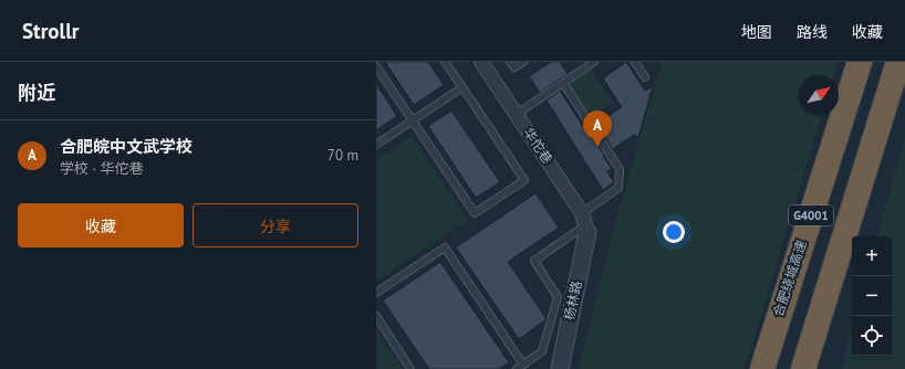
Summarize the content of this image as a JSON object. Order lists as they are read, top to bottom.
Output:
{
  "streets": {
    "highway": ["G4001", "合肥绕城高速"],
    "street": ["华佗巷", "杨林路"]
  },
  "crossings": [
    ["华佗巷", "杨林路"]
  ],
  "north": "top right",
  "page": {
    "header": "Strollr",
    "nav": ["地图", "路线", "收藏"],
    "heading": "附近",
    "pins": "A",
    "list": [
      {
        "mark": "A",
        "name": "合肥皖中文武学校",
        "note": "学校 · 华佗巷",
        "value": "70 m"
      }
    ],
    "buttons": ["收藏", "分享"],
    "map_buttons": ["+", "−"]
  }
}
